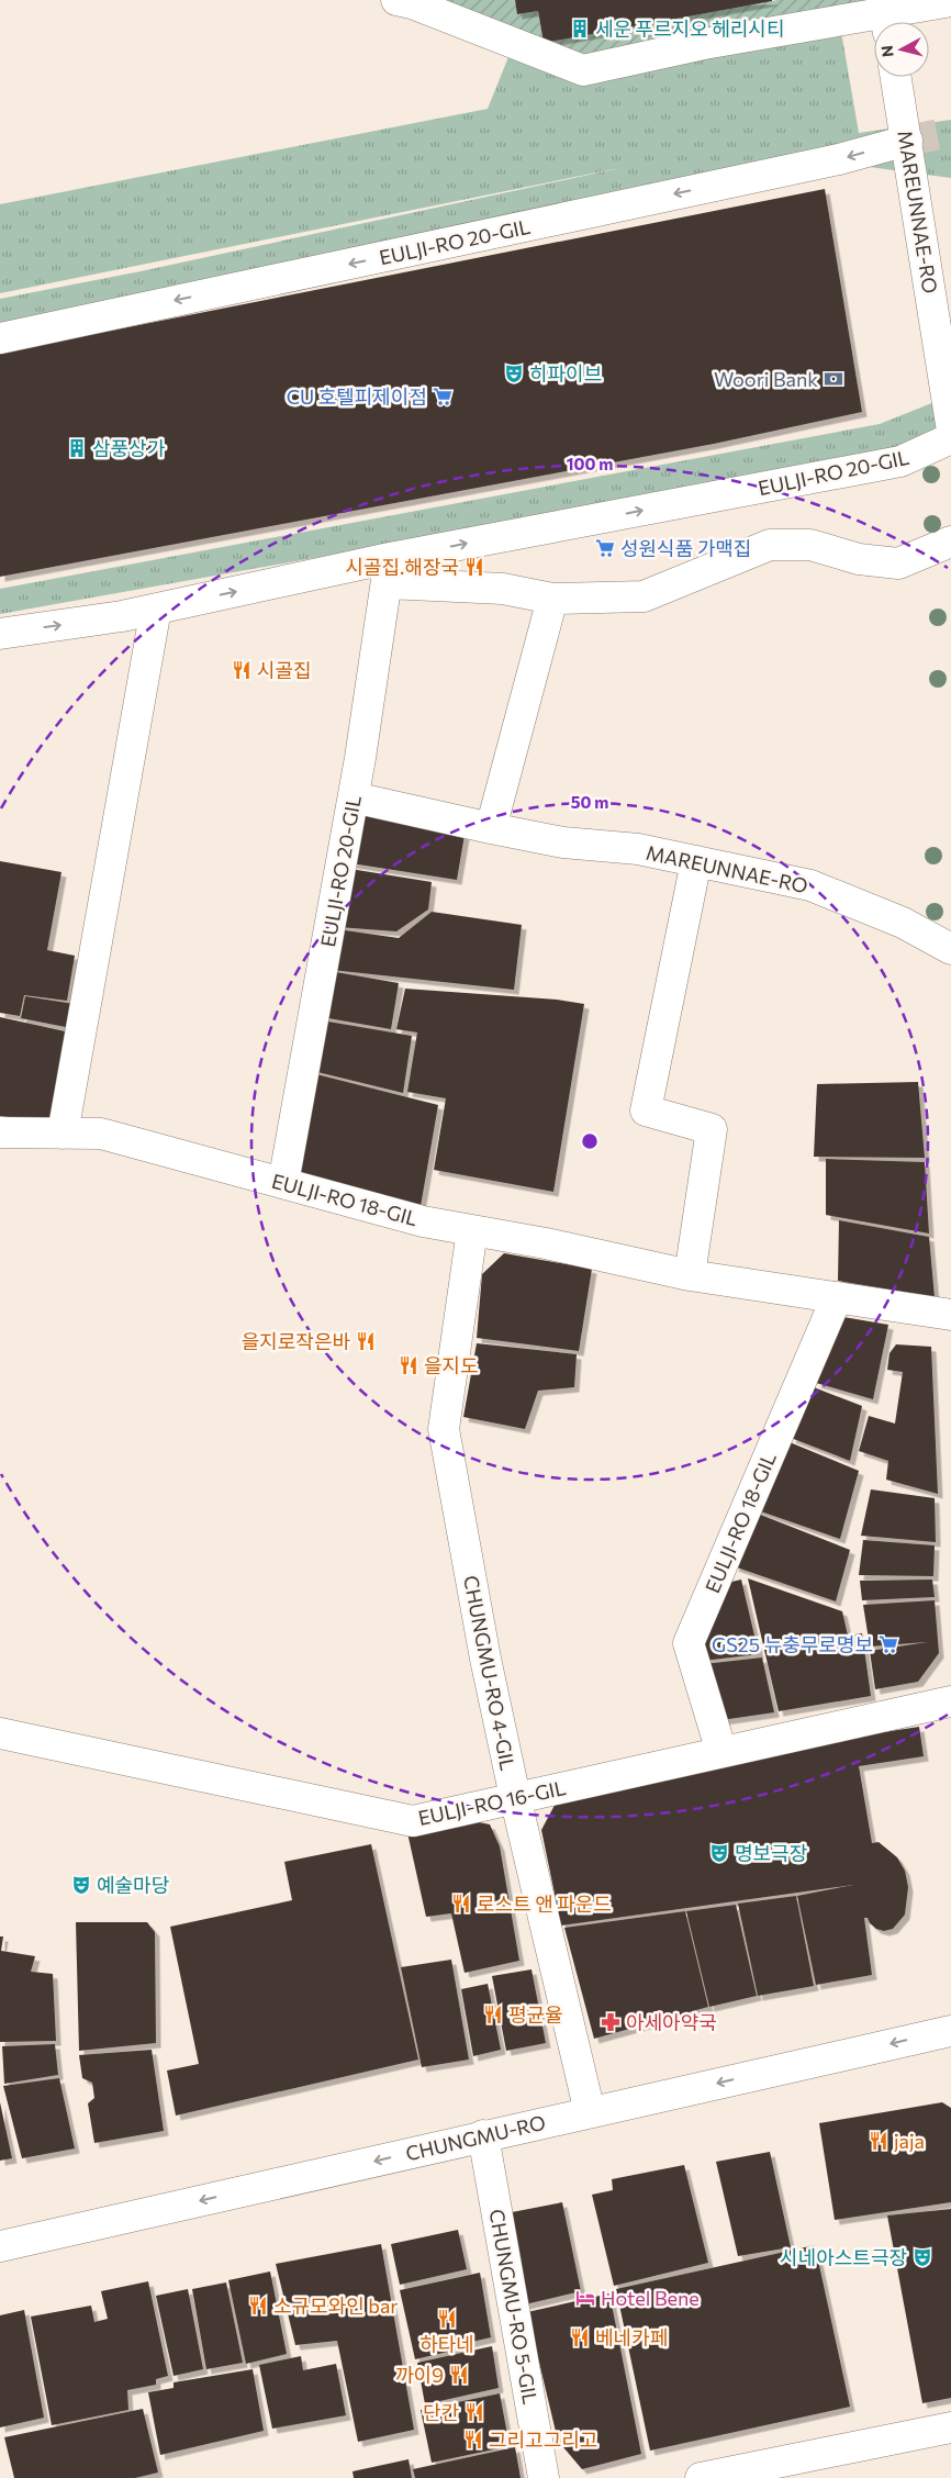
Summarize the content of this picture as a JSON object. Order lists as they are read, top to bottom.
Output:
{
  "streets": {
    "street": [
      "MAREUNNAE-RO",
      "EULJI-RO 20-GIL",
      "EULJI-RO 18-GIL",
      "CHUNGMU-RO 4-GIL",
      "EULJI-RO 16-GIL",
      "CHUNGMU-RO",
      "CHUNGMU-RO 5-GIL"
    ]
  },
  "crossings": [
    ["MAREUNNAE-RO", "EULJI-RO 20-GIL"],
    ["EULJI-RO 20-GIL", "EULJI-RO 18-GIL"],
    ["EULJI-RO 18-GIL", "CHUNGMU-RO 4-GIL"],
    ["EULJI-RO 18-GIL", "EULJI-RO 16-GIL"],
    ["CHUNGMU-RO 4-GIL", "EULJI-RO 16-GIL"],
    ["CHUNGMU-RO 4-GIL", "CHUNGMU-RO"],
    ["CHUNGMU-RO", "CHUNGMU-RO 5-GIL"]
  ],
  "one_way": ["CHUNGMU-RO"],
  "places": {
    "building": ["세운 푸르지오 헤리시티", "삼풍상가"],
    "theatre": [
      "히파이브",
      "명보극장",
      "예술마당",
      "시네아스트극장"
    ],
    "bank": ["Woori Bank"],
    "supermarket": ["CU 호텔피제이점", "성원식품 가맥집", "GS25 뉴충무로명보"],
    "restaurant": [
      "시골집.해장국",
      "시골집",
      "을지로작은바",
      "을지도",
      "로스트 앤 파운드",
      "평균율",
      "jaja",
      "소규모와인 bar",
      "하타네",
      "베네카페",
      "까이9",
      "단칸",
      "그리고그리고"
    ],
    "pharmacy": ["아세아약국"],
    "hotel": ["Hotel Bene"]
  },
  "north": "left",
  "rings": ["100 m", "50 m"]
}
